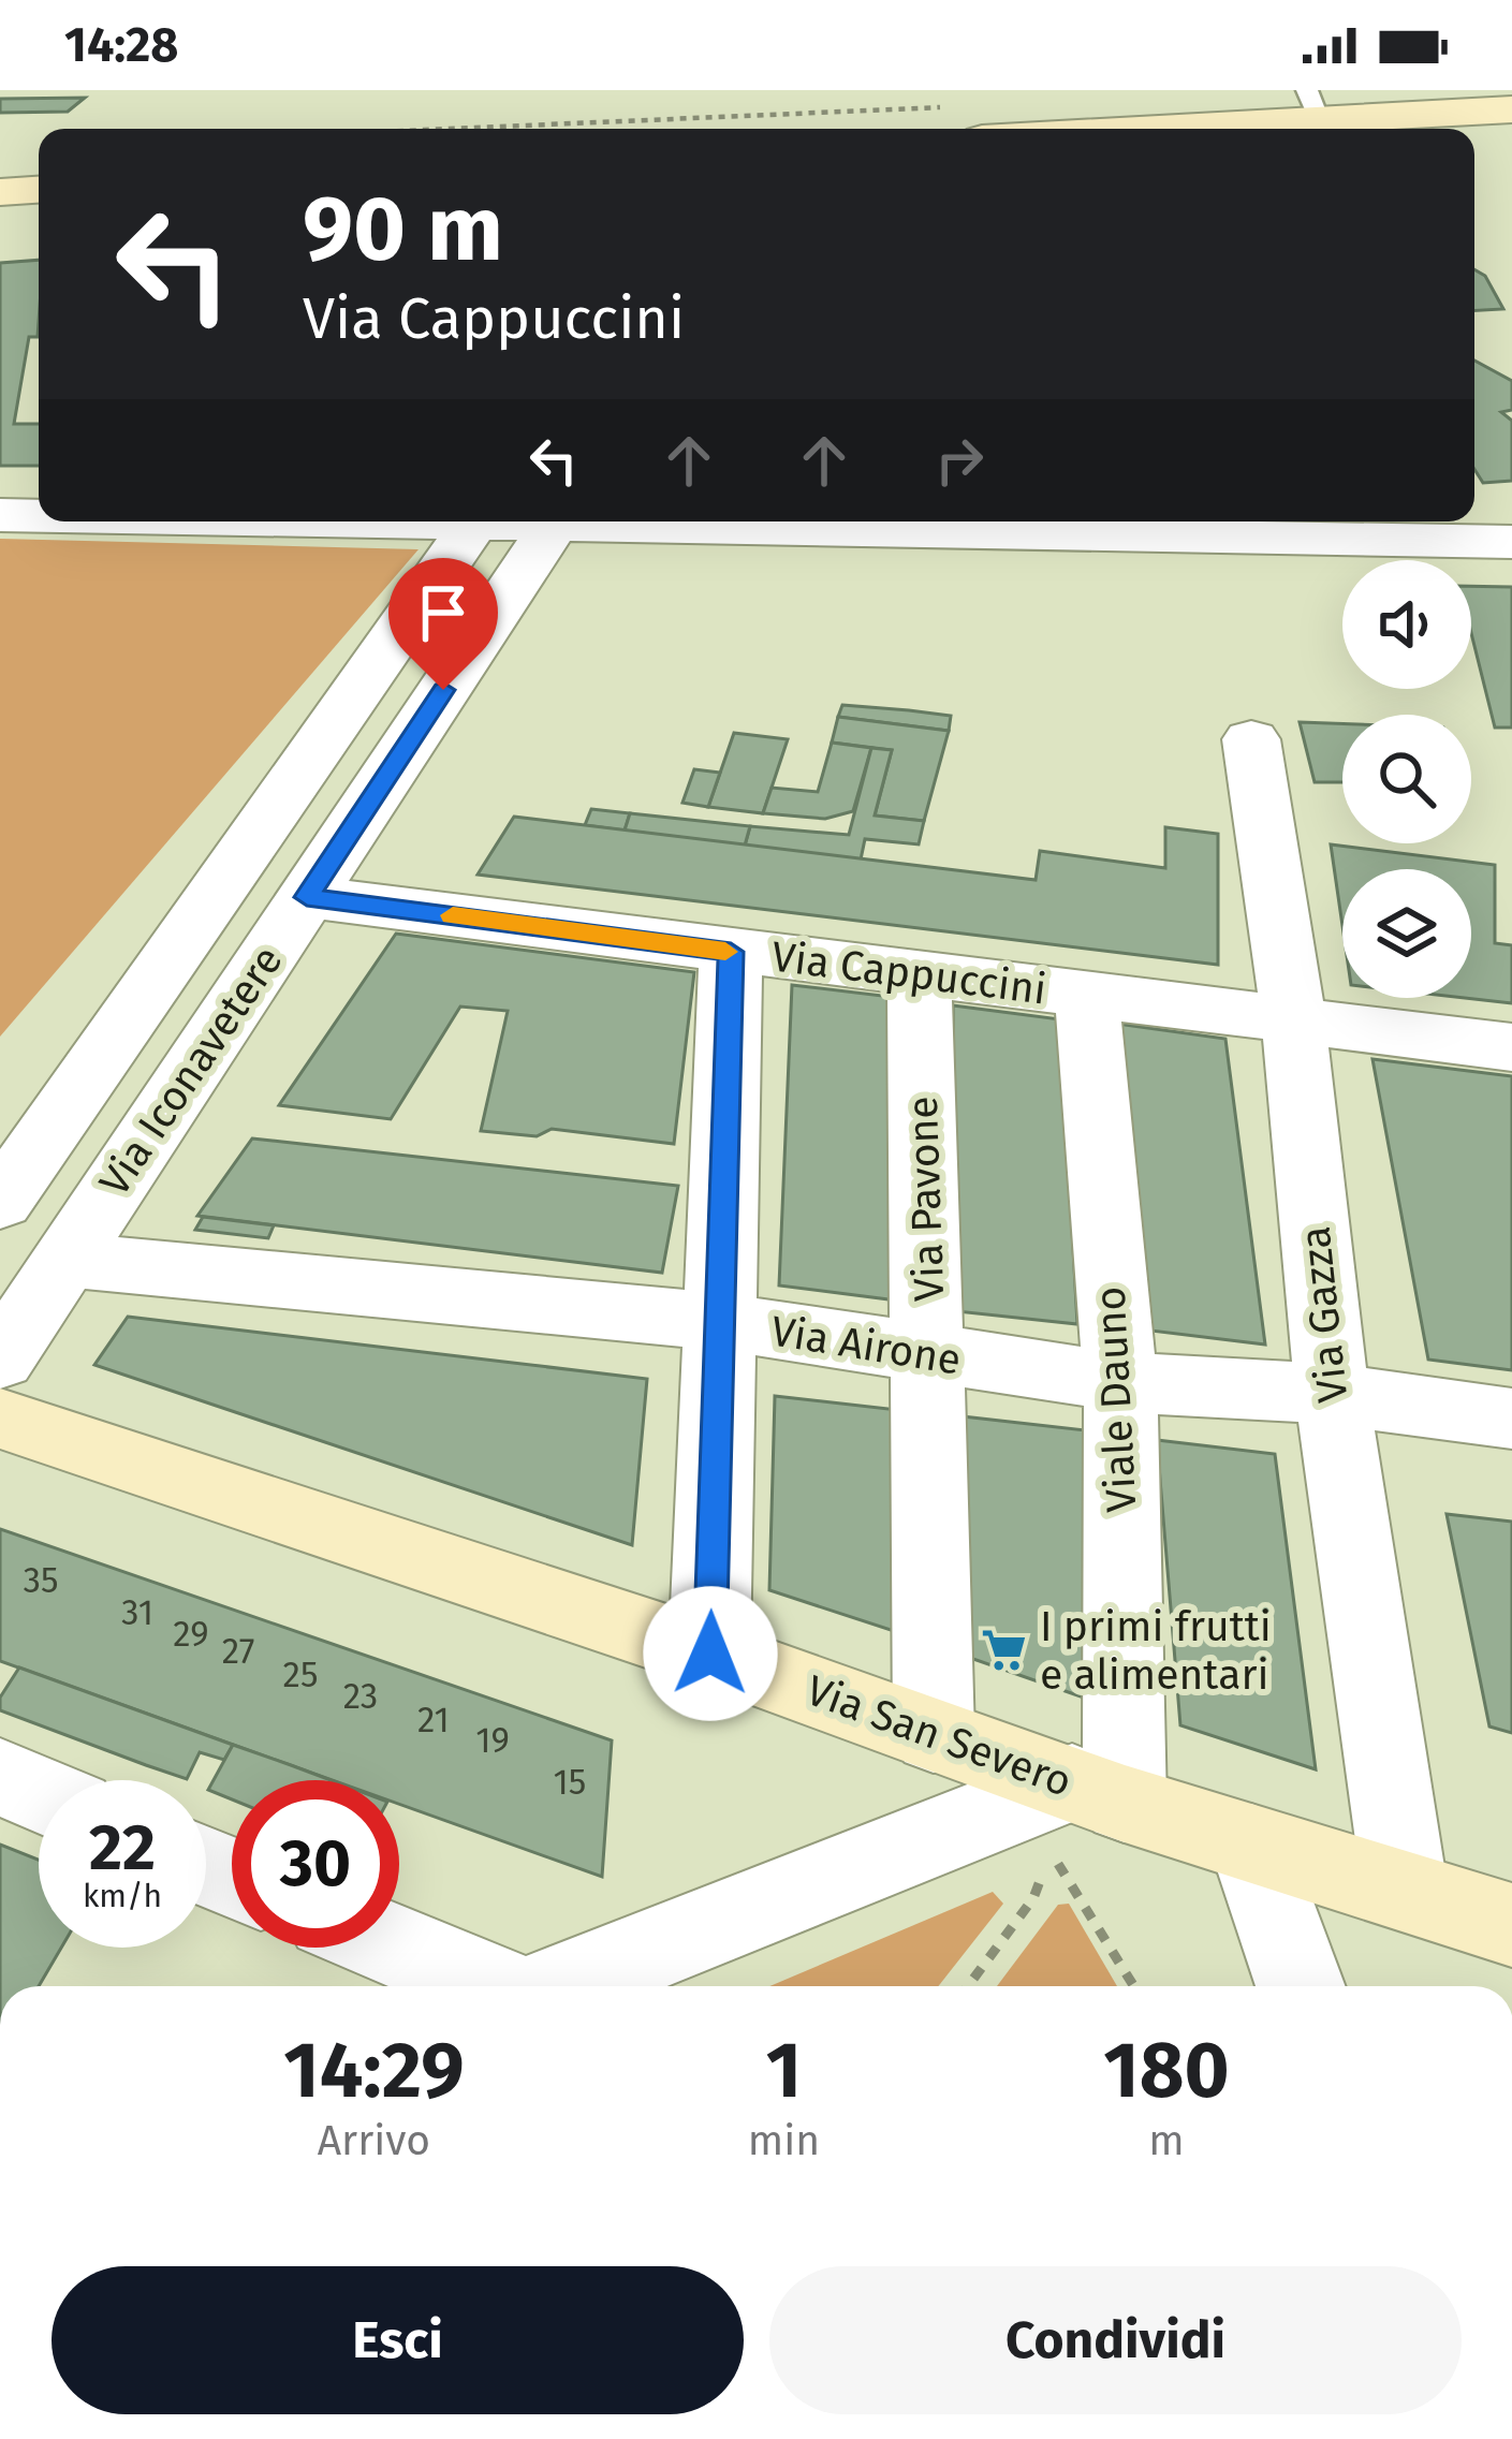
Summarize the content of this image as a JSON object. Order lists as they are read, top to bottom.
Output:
{
  "streets": {
    "street": [
      "Via Cappuccini",
      "Via Iconavetere",
      "Via Pavone",
      "Via Gazza",
      "Via Airone",
      "Viale Dauno",
      "Via San Severo"
    ]
  },
  "crossings": [
    ["Via Cappuccini", "Via Iconavetere"],
    ["Via Cappuccini", "Via Pavone"],
    ["Via Cappuccini", "Via Gazza"],
    ["Via Cappuccini", "Viale Dauno"],
    ["Via Iconavetere", "Via Airone"],
    ["Via Pavone", "Via Airone"],
    ["Via Pavone", "Via San Severo"],
    ["Via Gazza", "Via Airone"],
    ["Via Gazza", "Via San Severo"],
    ["Via Airone", "Viale Dauno"],
    ["Viale Dauno", "Via San Severo"]
  ],
  "places": {
    "supermarket": ["I primi frutti e alimentari"]
  },
  "house_numbers": [
    "35",
    "31",
    "29",
    "27",
    "25",
    "23",
    "21",
    "19",
    "15"
  ],
  "page": {
    "status": "14:28",
    "turn": ["90 m", "Via Cappuccini"],
    "speed": "22 km/h",
    "limit": "30",
    "eta": [
      "14:29",
      "Arrivo",
      "1",
      "min",
      "180",
      "m"
    ],
    "buttons": ["Esci", "Condividi"]
  }
}
